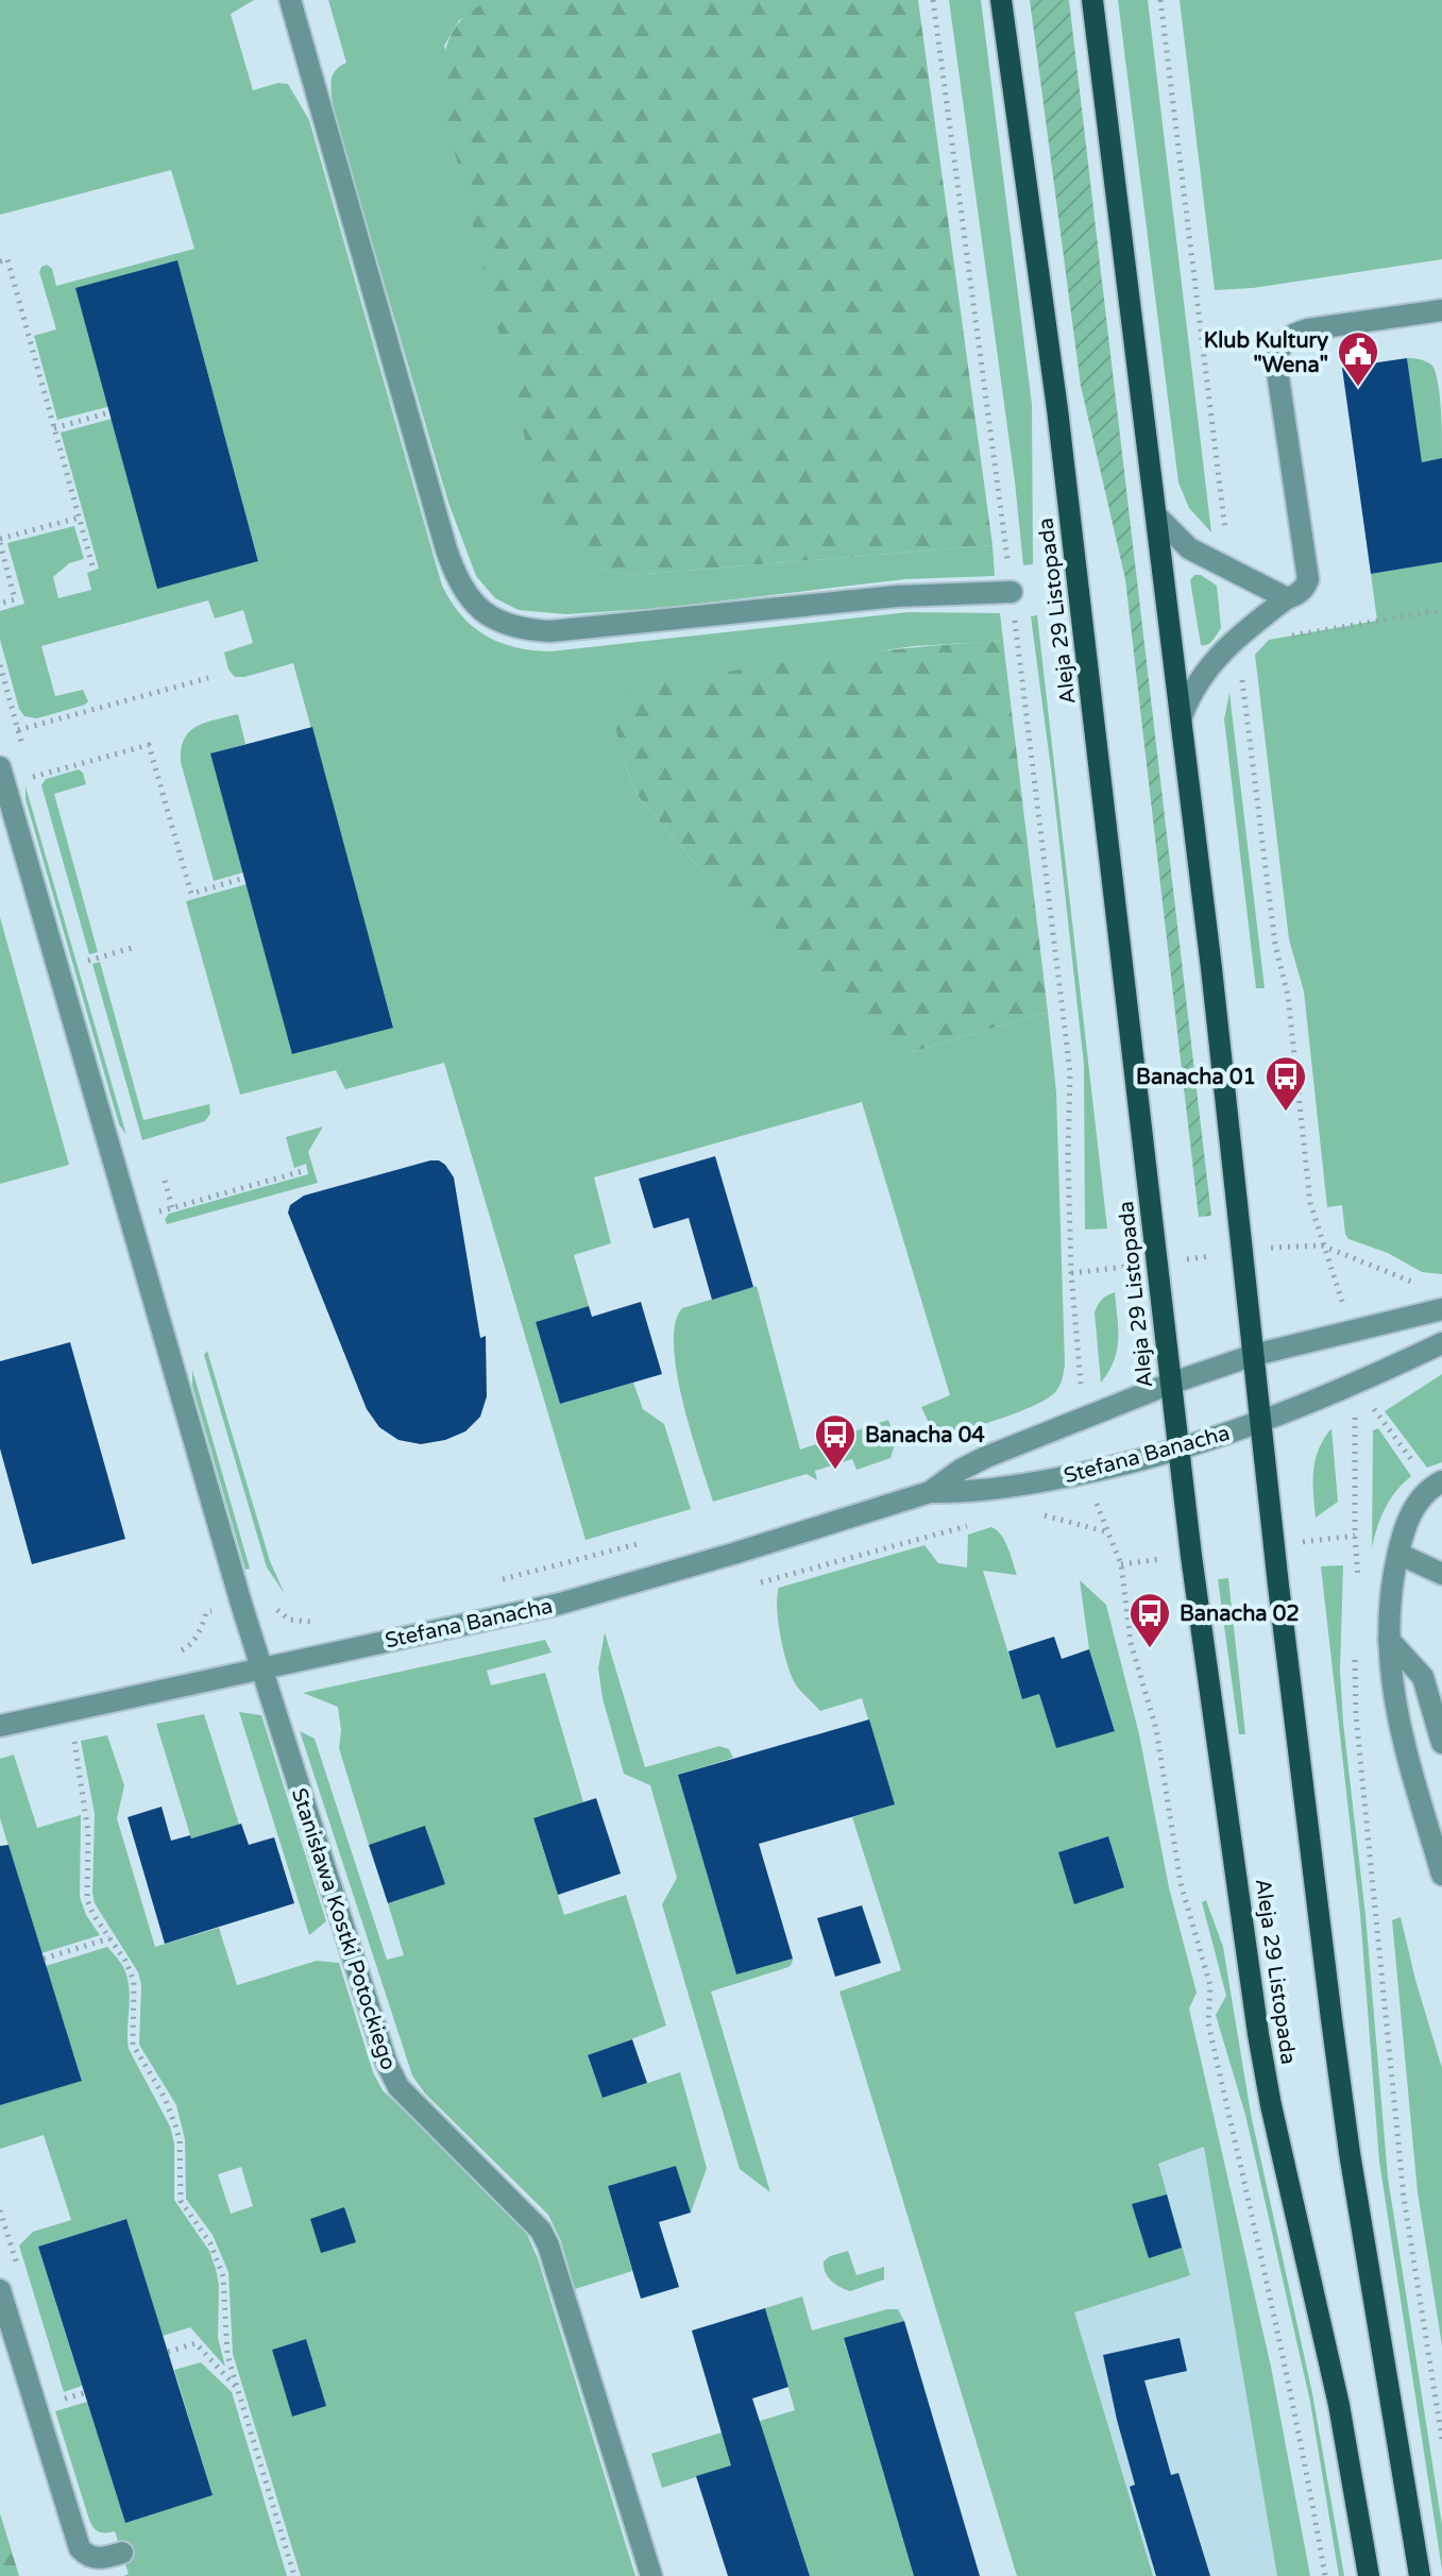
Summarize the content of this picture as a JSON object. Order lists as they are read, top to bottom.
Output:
{
  "streets": {
    "main road": ["Aleja 29 Listopada"],
    "street": ["Stefana Banacha", "Stanisława Kostki Potockiego"]
  },
  "crossings": [
    ["Aleja 29 Listopada", "Stefana Banacha"],
    ["Stefana Banacha", "Stanisława Kostki Potockiego"]
  ],
  "places": {
    "public building": ["Klub Kultury \"Wena\""],
    "bus stop": ["Banacha 01", "Banacha 04", "Banacha 02"]
  }
}
